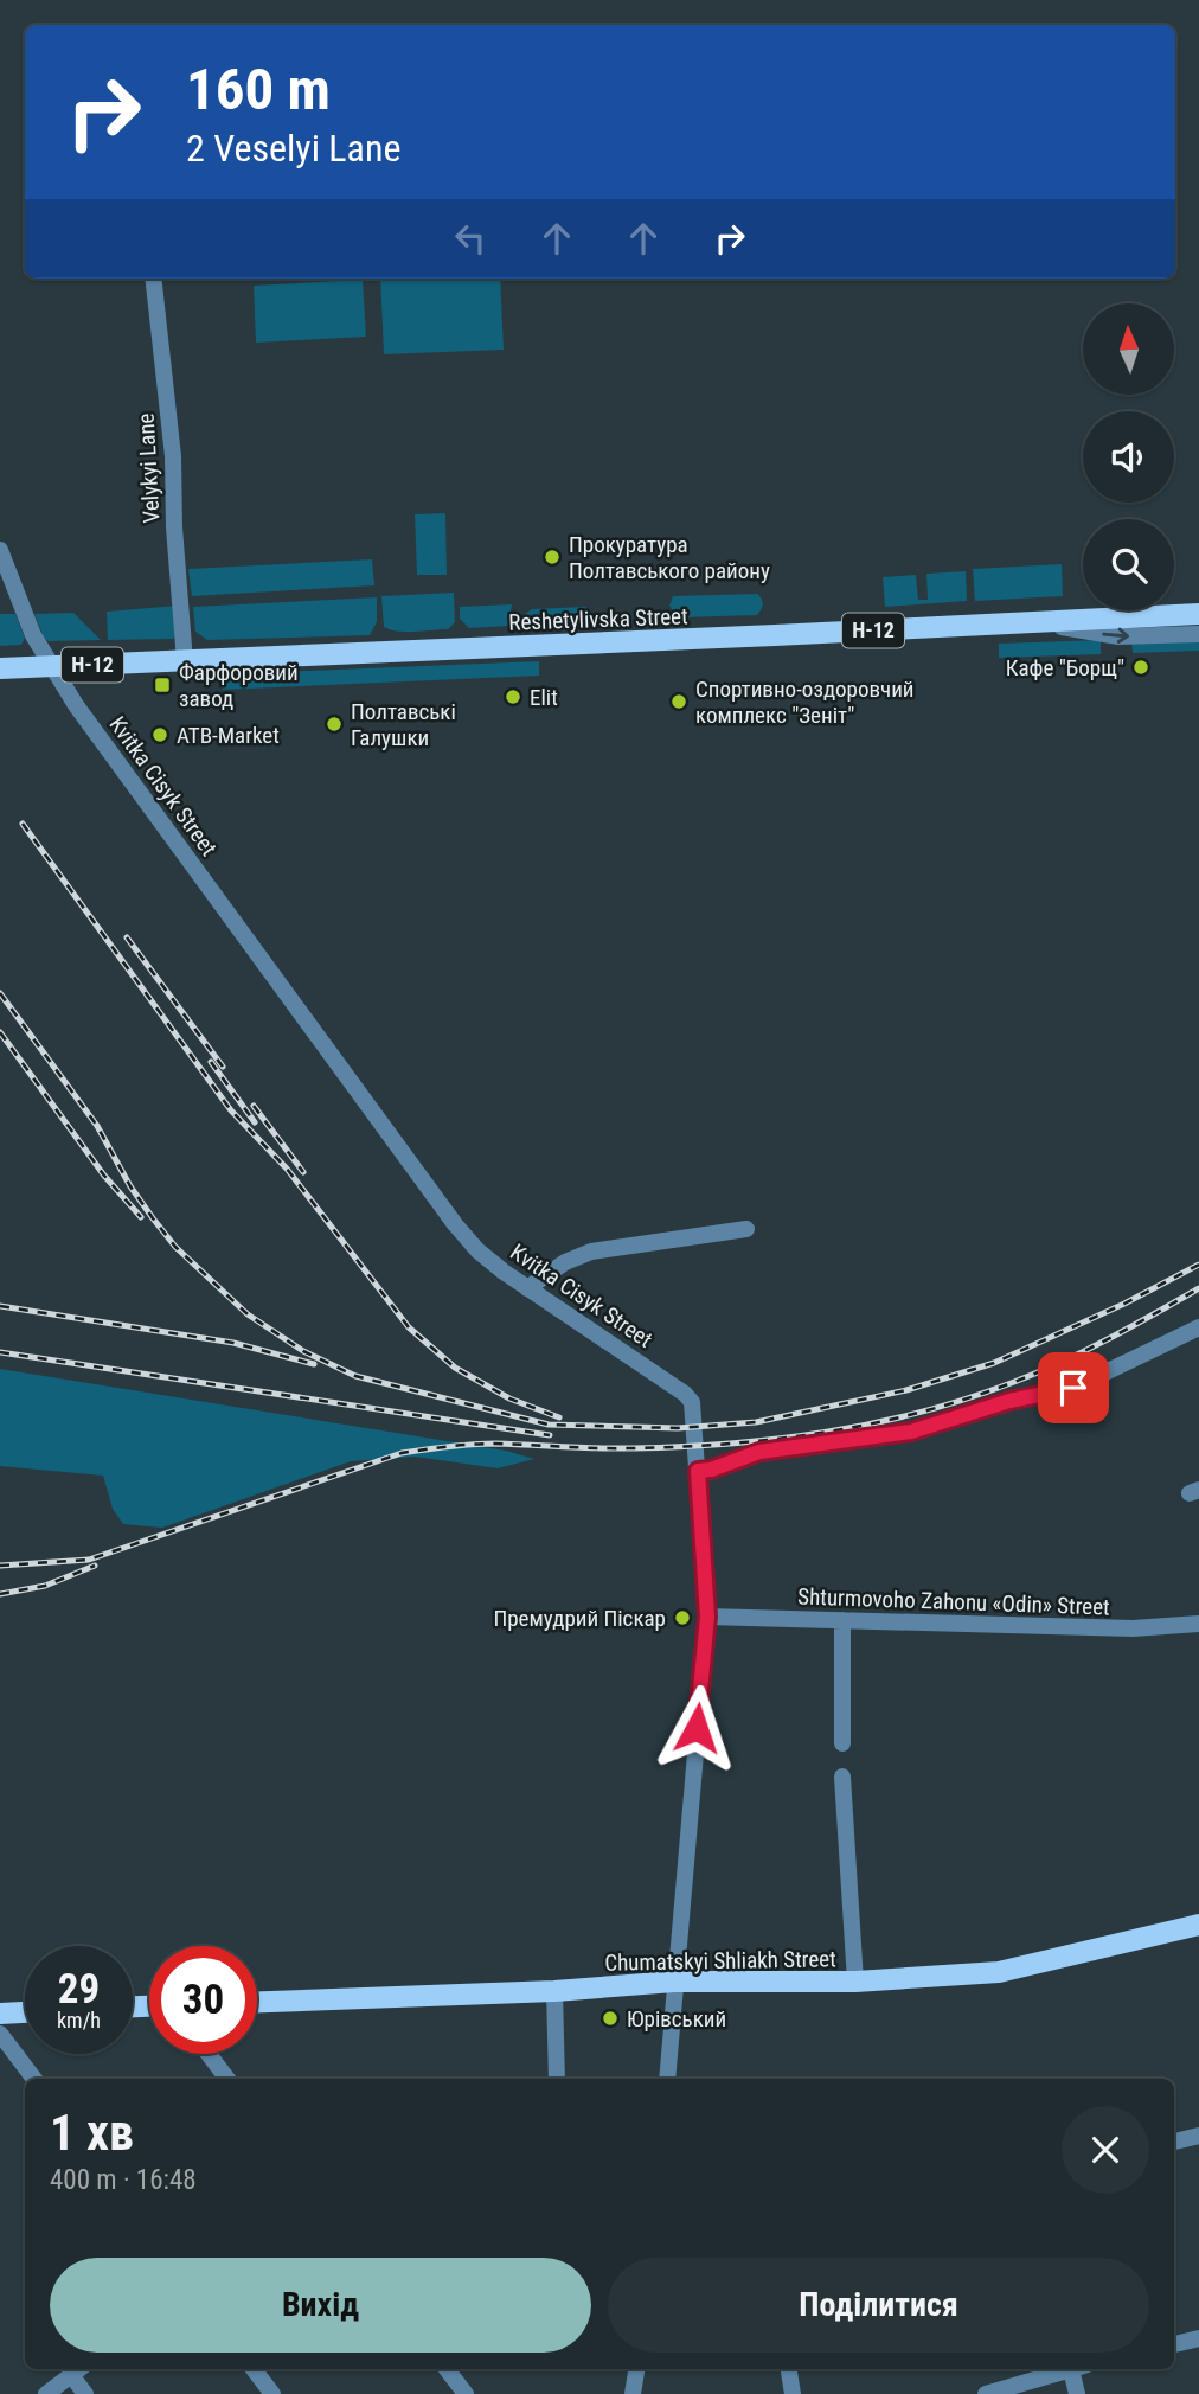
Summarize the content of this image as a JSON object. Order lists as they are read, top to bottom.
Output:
{
  "streets": {
    "main road": ["Reshetylivska Street", "Н-12", "Chumatskyi Shliakh Street"],
    "street": ["Velykyi Lane", "Kvitka Cisyk Street", "Shturmovoho Zahonu «Odin» Street"]
  },
  "crossings": [
    ["Velykyi Lane", "Reshetylivska Street"],
    ["Reshetylivska Street", "Kvitka Cisyk Street"],
    ["Kvitka Cisyk Street", "Shturmovoho Zahonu «Odin» Street"],
    ["Kvitka Cisyk Street", "Chumatskyi Shliakh Street"]
  ],
  "places": {
    "other": [
      "Прокуратура Полтавського району",
      "Кафе \"Борщ\"",
      "Elit",
      "Спортивно-оздоровчий комплекс \"Зеніт\"",
      "Полтавські Галушки",
      "ATB-Market",
      "Премудрий Піскар",
      "Юрівський"
    ],
    "transit": ["Фарфоровий завод"]
  },
  "north": "top",
  "page": {
    "turn": ["160 m", "2 Veselyi Lane"],
    "speed": "29 km/h",
    "limit": "30",
    "heading": ["1 хв", "400 m · 16:48"],
    "buttons": ["Вихід", "Поділитися"]
  }
}
